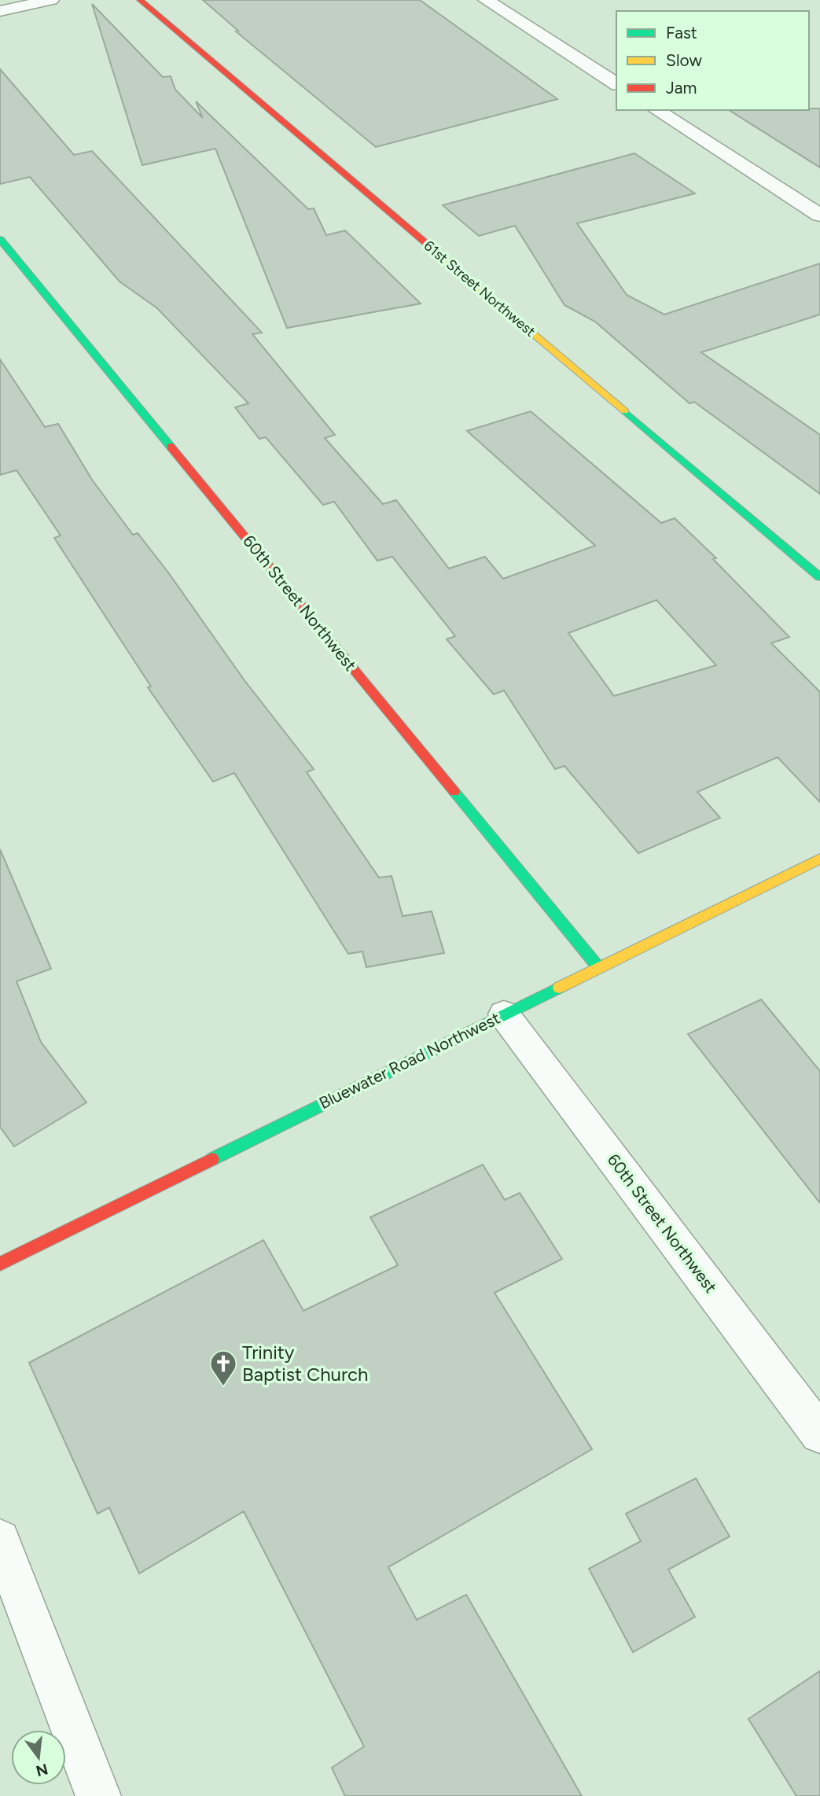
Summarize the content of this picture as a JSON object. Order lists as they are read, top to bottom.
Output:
{
  "streets": {
    "street": ["61st Street Northwest", "60th Street Northwest", "Bluewater Road Northwest"]
  },
  "crossings": [
    ["60th Street Northwest", "Bluewater Road Northwest"]
  ],
  "places": {
    "church": ["Trinity Baptist Church"]
  },
  "legend": ["Fast", "Slow", "Jam"],
  "north": "bottom"
}
